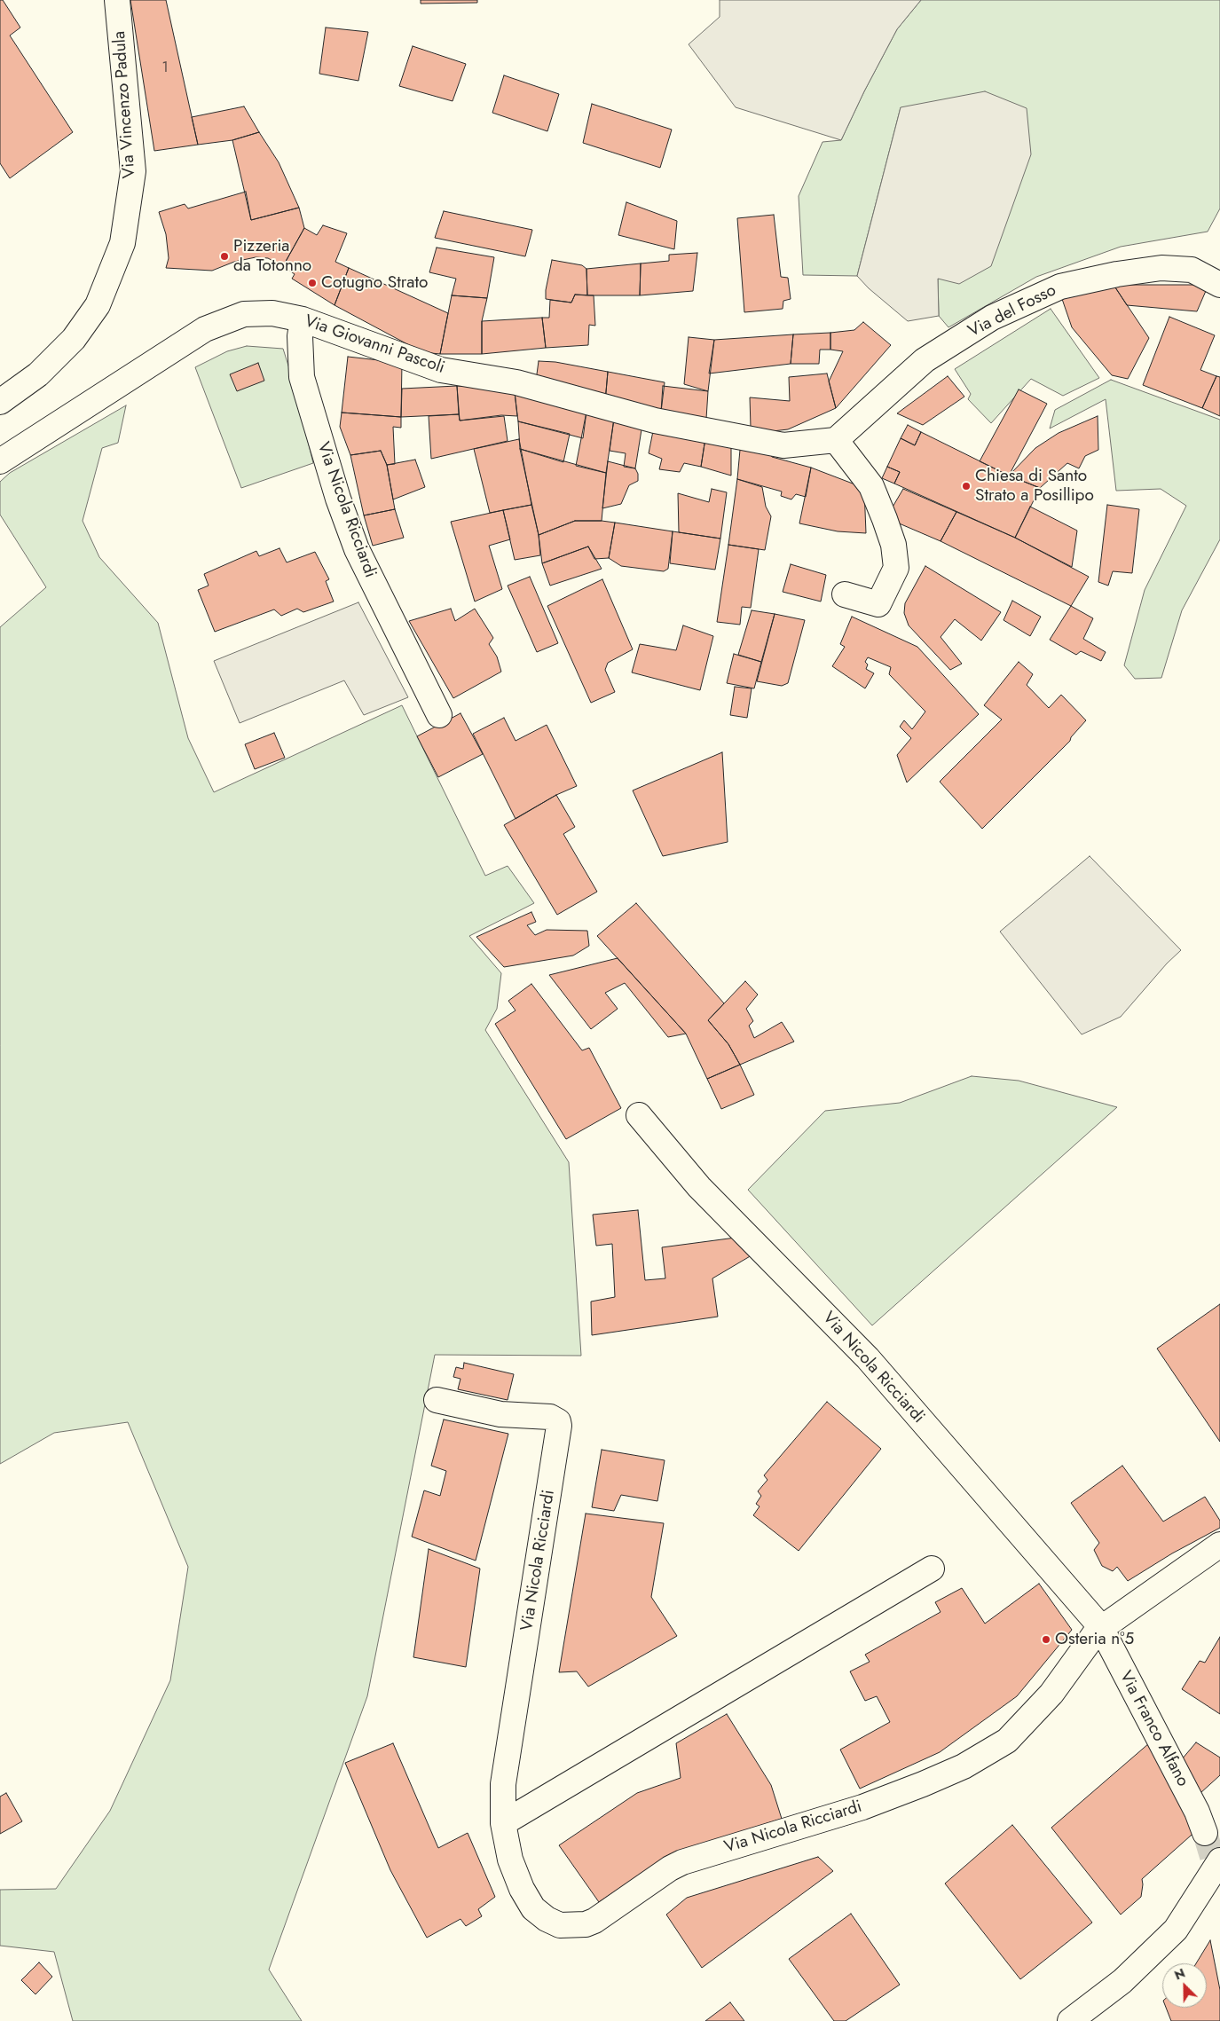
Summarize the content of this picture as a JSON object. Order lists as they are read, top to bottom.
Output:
{
  "streets": {
    "street": [
      "Via Vincenzo Padula",
      "Via del Fosso",
      "Via Giovanni Pascoli",
      "Via Nicola Ricciardi",
      "Via Franco Alfano"
    ]
  },
  "crossings": [
    ["Via del Fosso", "Via Giovanni Pascoli"],
    ["Via Giovanni Pascoli", "Via Nicola Ricciardi"],
    ["Via Nicola Ricciardi", "Via Franco Alfano"]
  ],
  "places": [
    "Pizzeria da Totonno",
    "Cotugno Strato",
    "Chiesa di Santo Strato a Posillipo",
    "Osteria n°5"
  ],
  "house_numbers": ["1"],
  "north": "top left"
}
